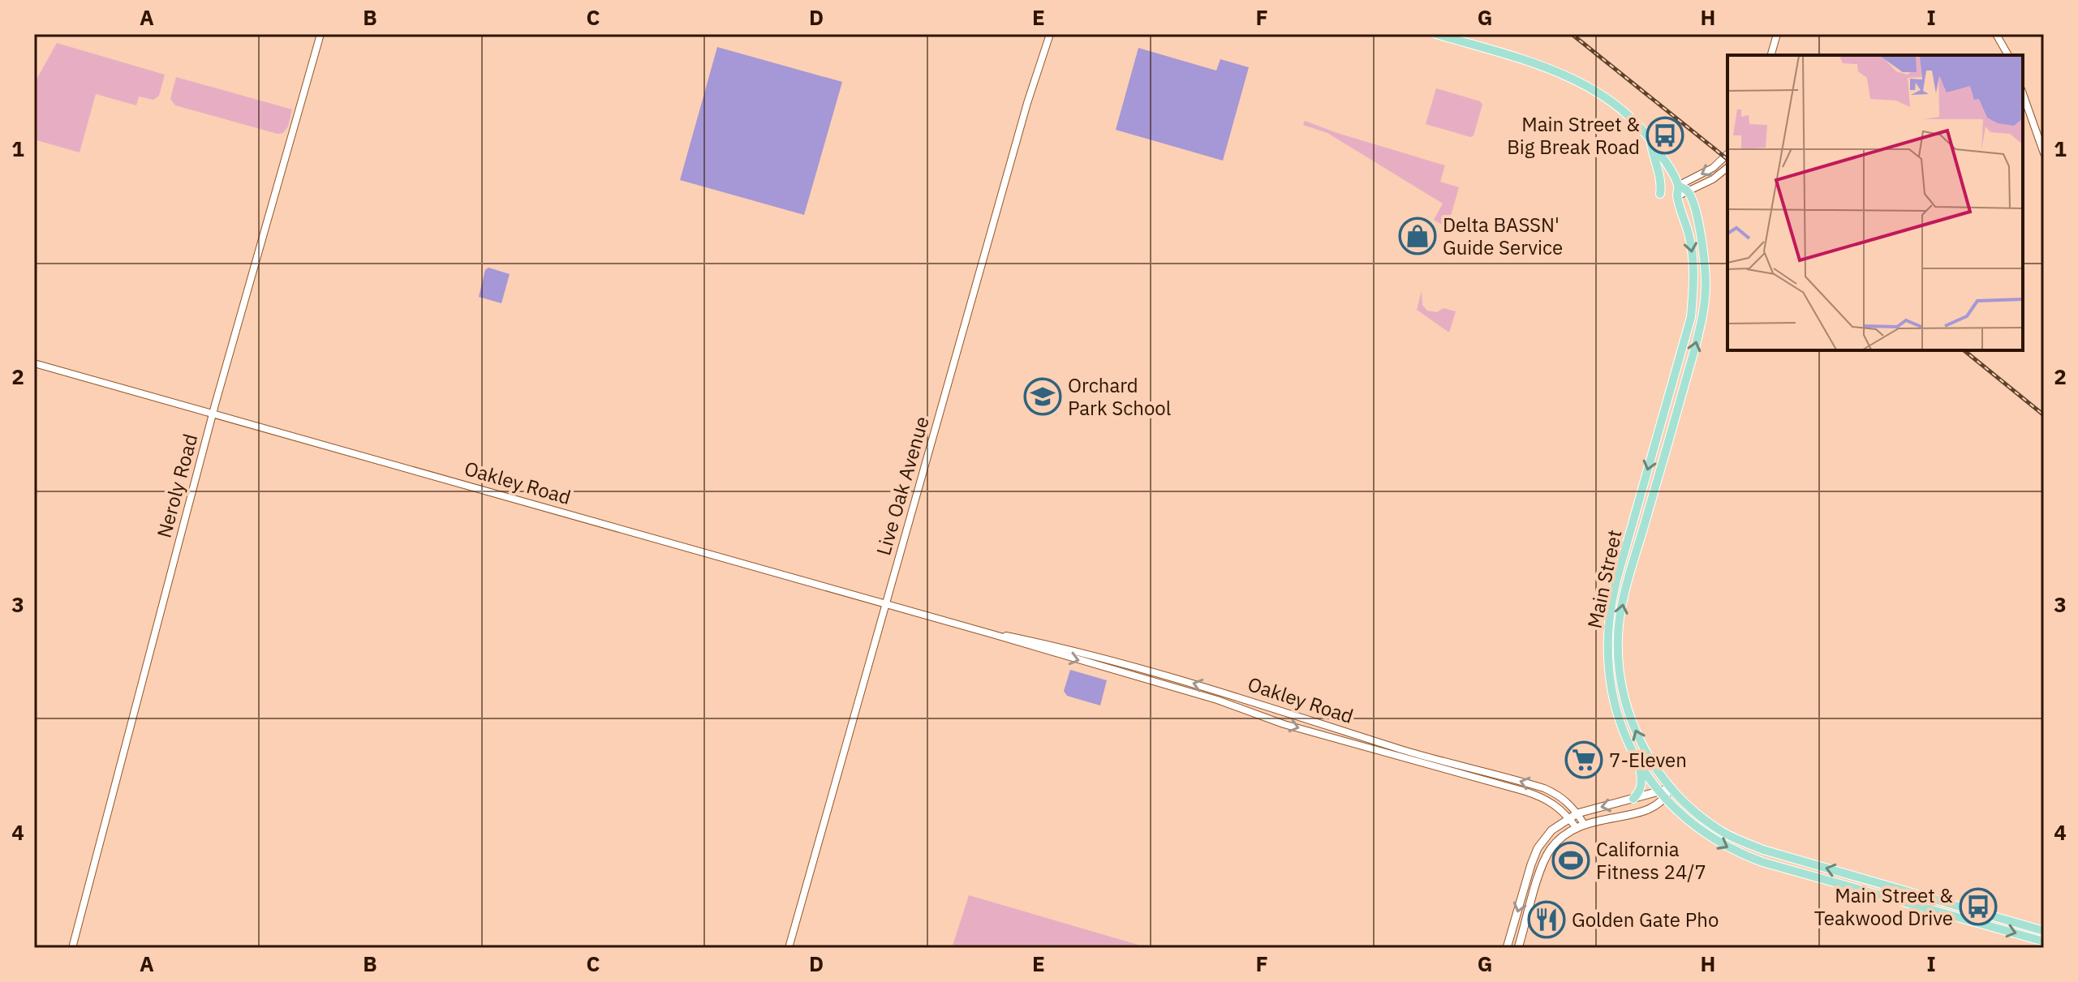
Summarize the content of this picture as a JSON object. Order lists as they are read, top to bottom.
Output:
{
  "streets": {
    "main road": ["Main Street"],
    "street": ["Oakley Road", "Neroly Road", "Live Oak Avenue"]
  },
  "crossings": [
    ["Oakley Road", "Neroly Road"],
    ["Oakley Road", "Live Oak Avenue"]
  ],
  "places": {
    "bus stop": ["Main Street & Big Break Road", "Main Street & Teakwood Drive"],
    "shop": ["Delta BASSN' Guide Service"],
    "school or university": ["Orchard Park School"],
    "supermarket": ["7-Eleven"],
    "sports": ["California Fitness 24/7"],
    "restaurant": ["Golden Gate Pho"]
  },
  "grid": {
    "columns": [
      "A",
      "B",
      "C",
      "D",
      "E",
      "F",
      "G",
      "H",
      "I"
    ],
    "rows": [
      "1",
      "2",
      "3",
      "4"
    ]
  }
}
